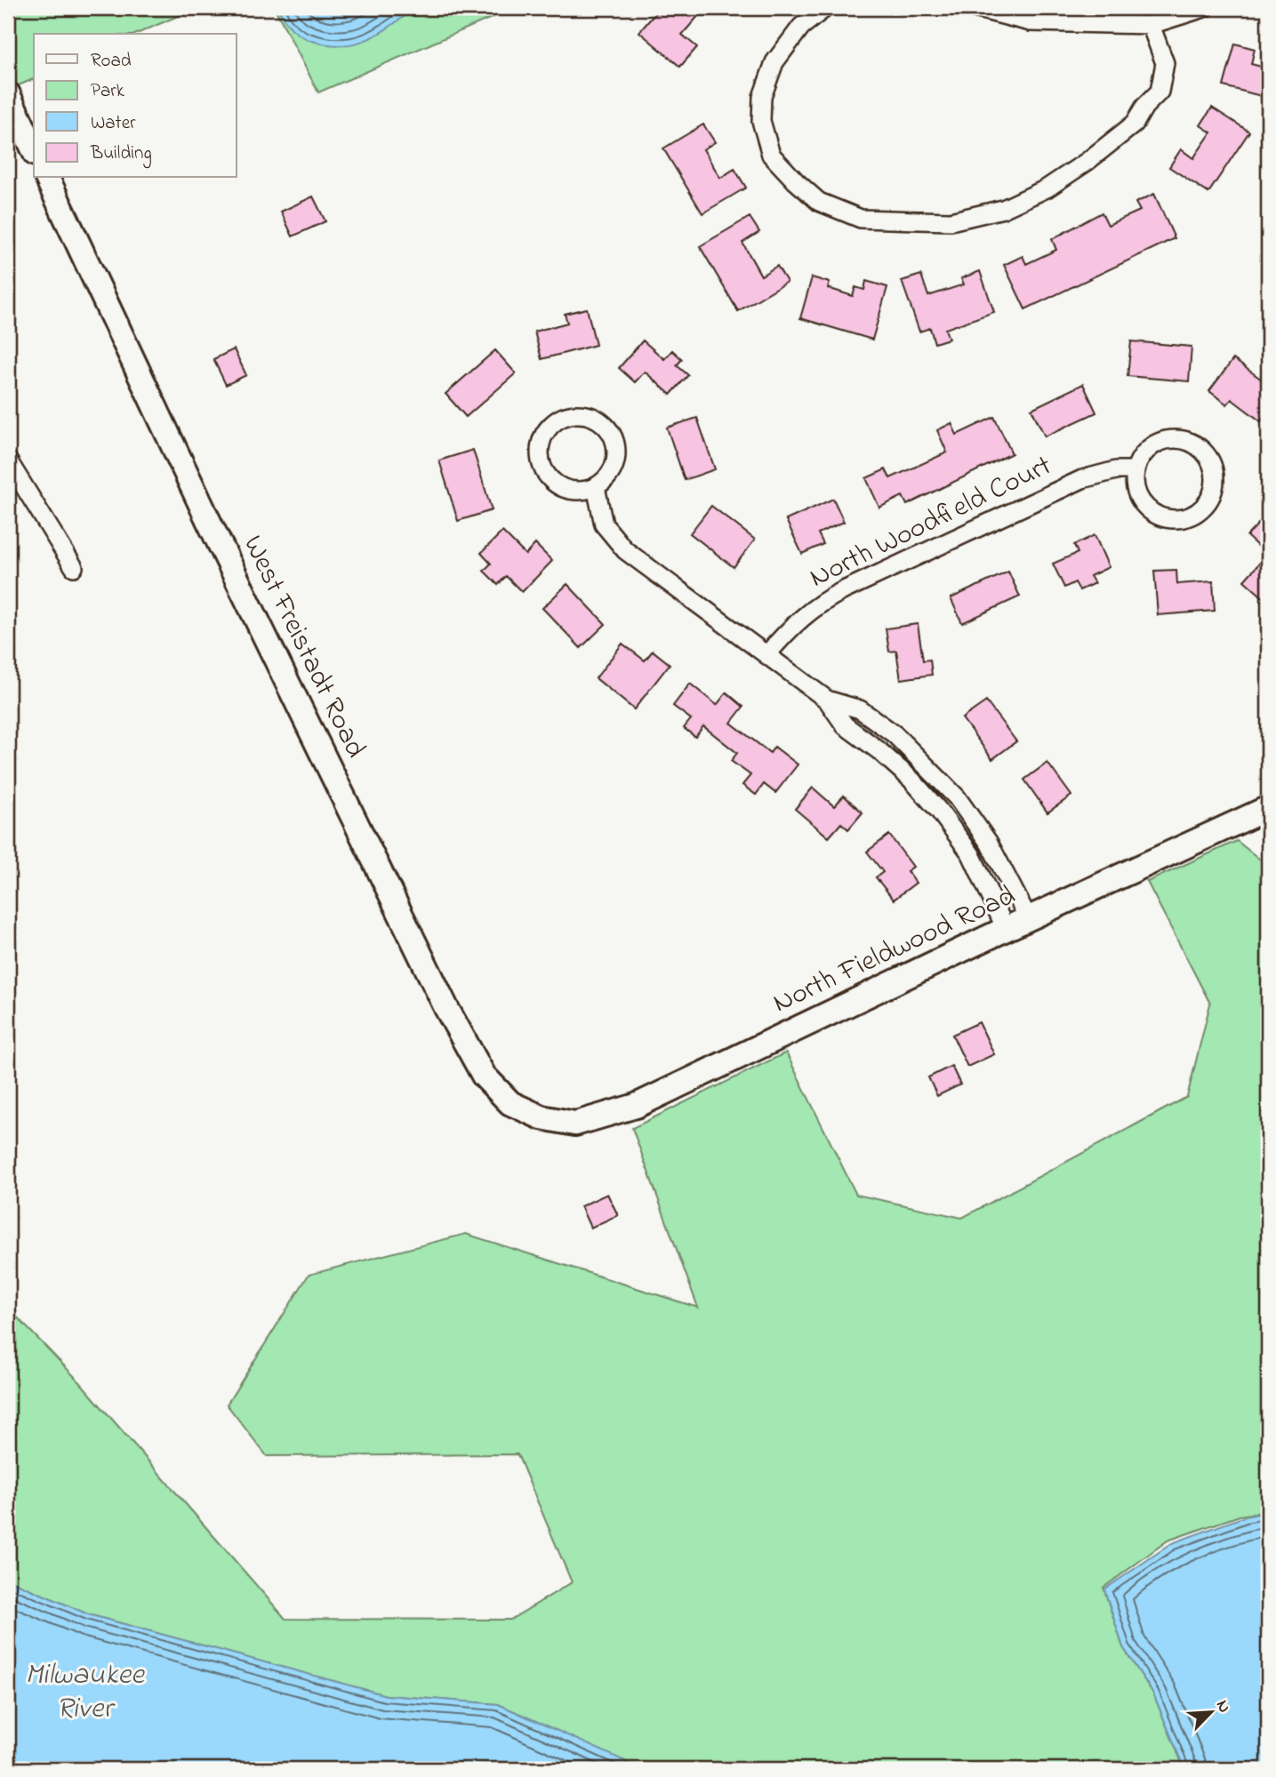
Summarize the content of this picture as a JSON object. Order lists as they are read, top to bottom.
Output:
{
  "streets": {
    "street": ["North Woodfield Court", "West Freistadt Road", "North Fieldwood Road"]
  },
  "crossings": [
    ["West Freistadt Road", "North Fieldwood Road"]
  ],
  "water": ["Milwaukee River"],
  "legend": [
    "Road",
    "Park",
    "Water",
    "Building"
  ],
  "north": "top right"
}
